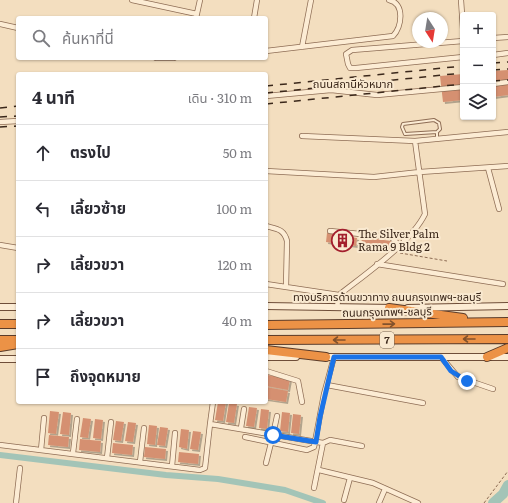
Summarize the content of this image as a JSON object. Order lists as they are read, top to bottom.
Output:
{
  "streets": {
    "highway": ["ถนนกรุงเทพฯ-ชลบุรี", "7"],
    "main road": ["ทางบริการด้านขวาทาง ถนนกรุงเทพฯ-ชลบุรี"],
    "street": ["ถนนสถานีหัวหมาก"]
  },
  "places": {
    "building": ["The Silver Palm Rama 9 Bldg 2"]
  },
  "north": "bottom",
  "page": {
    "map_buttons": ["+", "−"],
    "search": "ค้นหาที่นี่",
    "heading": ["4 นาที", "เดิน · 310 m"],
    "list": [
      ["ตรงไป", "50 m"],
      ["เลี้ยวซ้าย", "100 m"],
      ["เลี้ยวขวา", "120 m"],
      ["เลี้ยวขวา", "40 m"],
      "ถึงจุดหมาย"
    ]
  }
}
